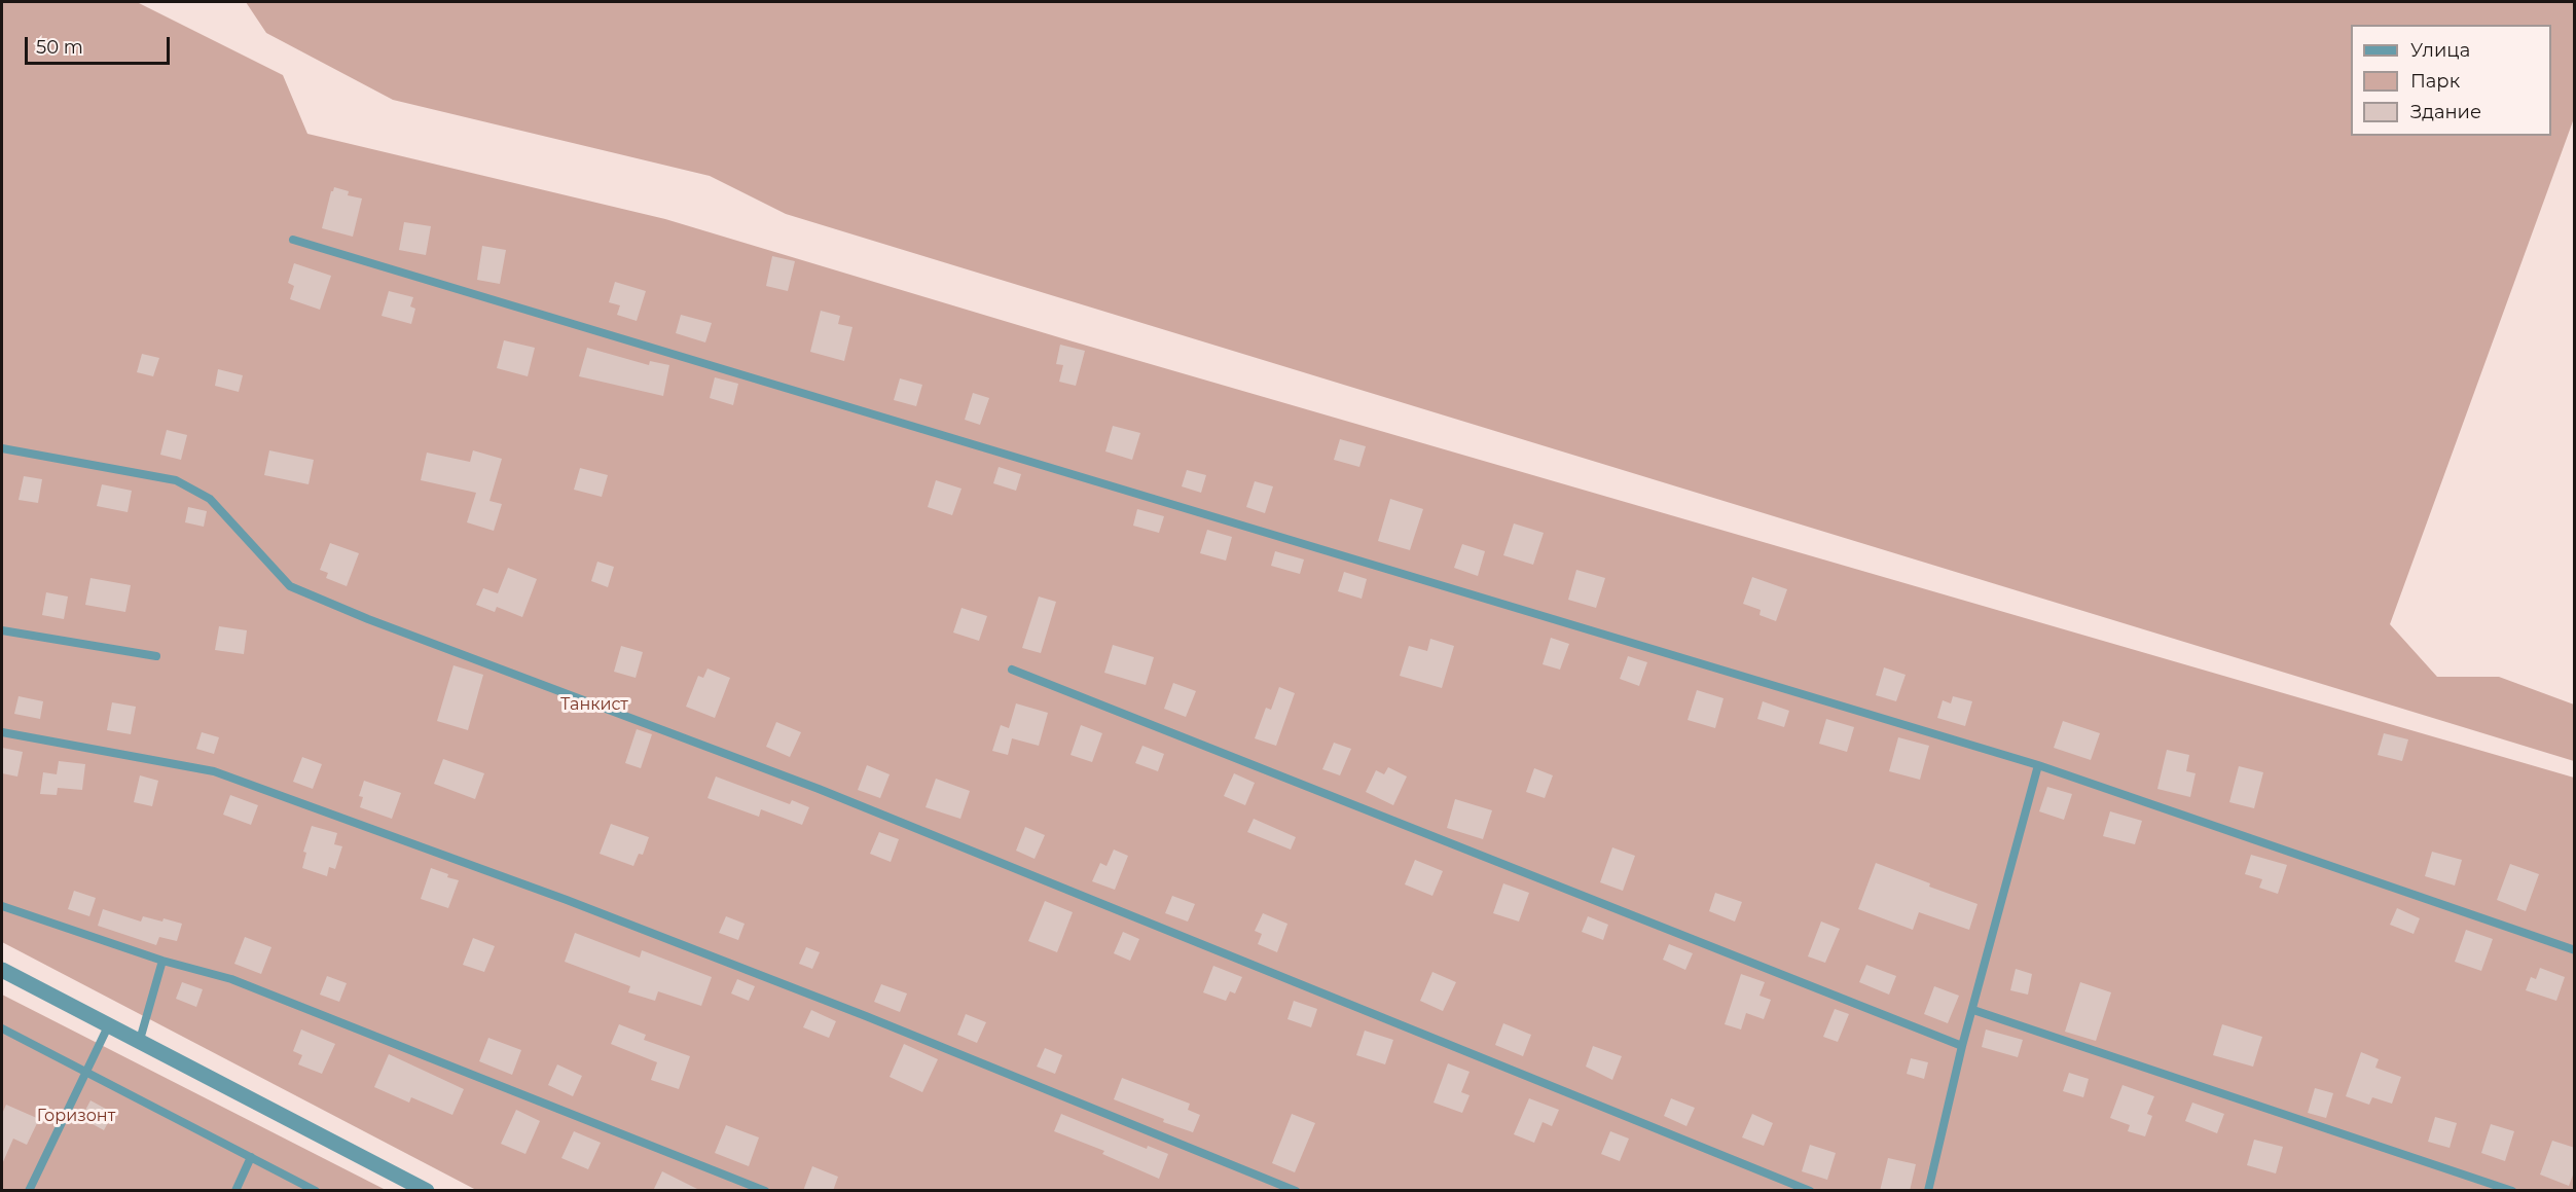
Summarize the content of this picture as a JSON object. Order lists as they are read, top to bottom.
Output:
{
  "parks": ["Танкист", "Горизонт"],
  "legend": ["Улица", "Парк", "Здание"],
  "scale_bar": "50 m"
}
